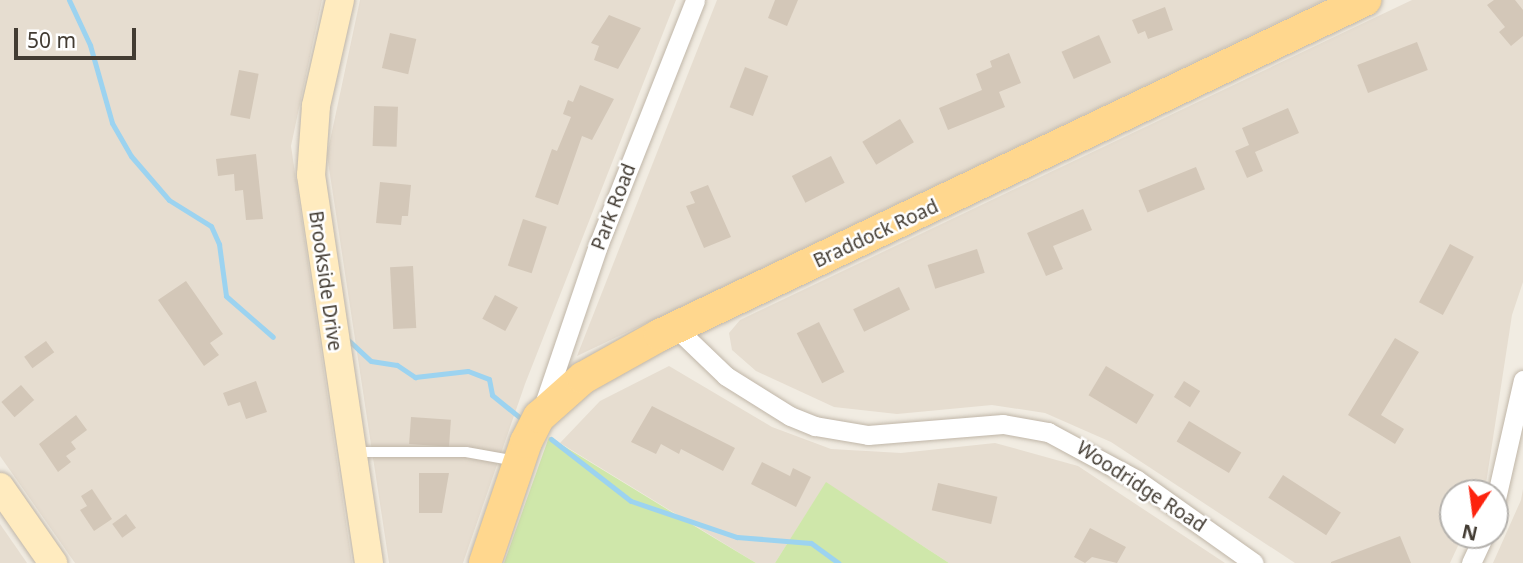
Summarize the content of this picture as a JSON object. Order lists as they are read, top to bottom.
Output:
{
  "streets": {
    "main road": ["Braddock Road"],
    "street": ["Park Road", "Brookside Drive", "Woodridge Road"]
  },
  "crossings": [
    ["Park Road", "Braddock Road"],
    ["Braddock Road", "Woodridge Road"]
  ],
  "scale_bar": "50 m",
  "north": "bottom"
}
